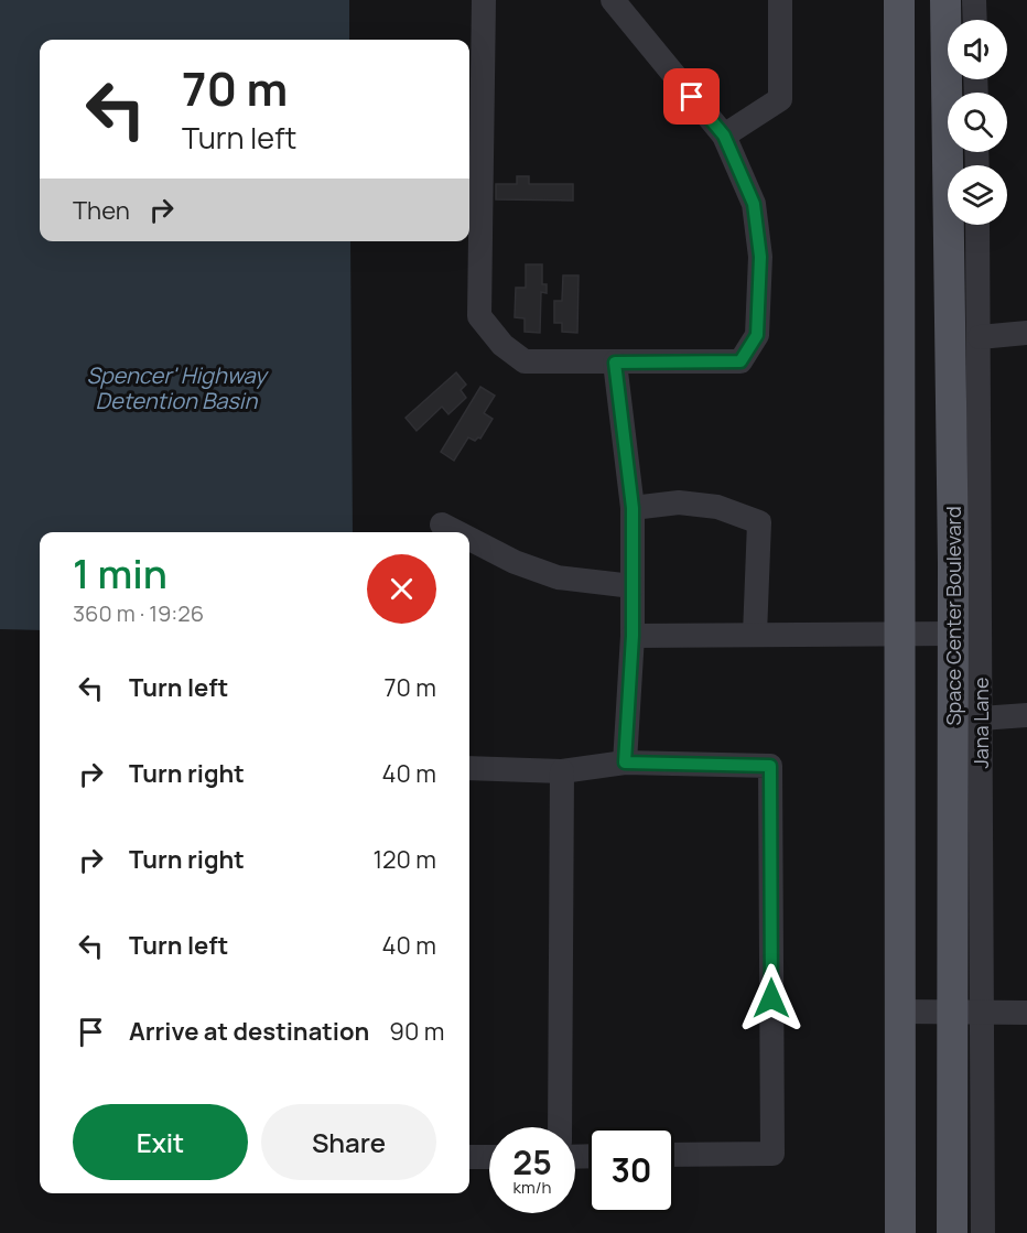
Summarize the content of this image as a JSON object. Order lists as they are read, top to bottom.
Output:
{
  "streets": {
    "main road": ["Space Center Boulevard"],
    "street": ["Jana Lane"]
  },
  "crossings": [
    ["Space Center Boulevard", "Jana Lane"]
  ],
  "water": ["Spencer' Highway Detention Basin"],
  "page": {
    "turn": ["70 m", "Turn left"],
    "then": "Then",
    "heading": ["1 min", "360 m · 19:26"],
    "list": [
      {
        "name": "Turn left",
        "value": "70 m"
      },
      {
        "name": "Turn right",
        "value": "40 m"
      },
      {
        "name": "Turn right",
        "value": "120 m"
      },
      {
        "name": "Turn left",
        "value": "40 m"
      },
      {
        "name": "Arrive at destination",
        "value": "90 m"
      }
    ],
    "buttons": ["Exit", "Share"],
    "speed": "25 km/h",
    "limit": "30"
  }
}
